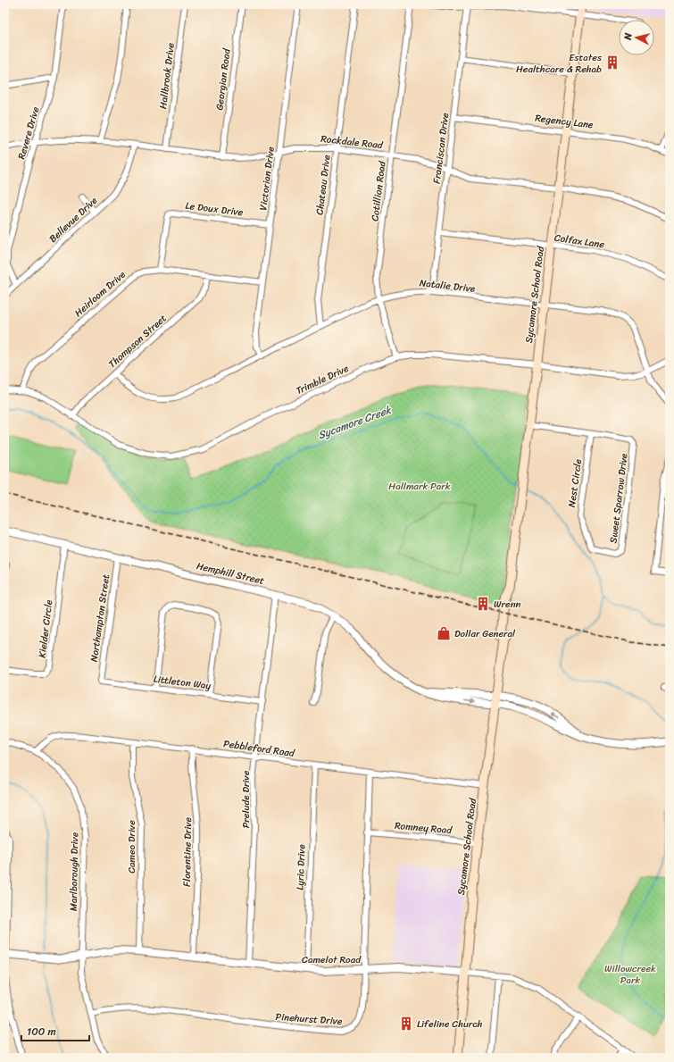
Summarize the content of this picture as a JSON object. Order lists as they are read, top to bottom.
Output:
{
  "streets": {
    "main road": ["Sycamore School Road"],
    "street": [
      "Hallbrook Drive",
      "Georgian Road",
      "Regency Lane",
      "Revere Drive",
      "Rockdale Road",
      "Franciscan Drive",
      "Victorian Drive",
      "Chateau Drive",
      "Cotillion Road",
      "Le Doux Drive",
      "Bellevue Drive",
      "Colfax Lane",
      "Natalie Drive",
      "Heirloom Drive",
      "Thompson Street",
      "Trimble Drive",
      "Nest Circle",
      "Sweet Sparrow Drive",
      "Hemphill Street",
      "Northampton Street",
      "Kielder Circle",
      "Littleton Way",
      "Pebbleford Road",
      "Prelude Drive",
      "Romney Road",
      "Cameo Drive",
      "Florentine Drive",
      "Lyric Drive",
      "Marlborough Drive",
      "Camelot Road",
      "Pinehurst Drive"
    ]
  },
  "crossings": [
    ["Hallbrook Drive", "Rockdale Road"],
    ["Georgian Road", "Rockdale Road"],
    ["Regency Lane", "Franciscan Drive"],
    ["Regency Lane", "Sycamore School Road"],
    ["Revere Drive", "Rockdale Road"],
    ["Revere Drive", "Bellevue Drive"],
    ["Rockdale Road", "Franciscan Drive"],
    ["Rockdale Road", "Victorian Drive"],
    ["Rockdale Road", "Chateau Drive"],
    ["Rockdale Road", "Cotillion Road"],
    ["Rockdale Road", "Bellevue Drive"],
    ["Rockdale Road", "Sycamore School Road"],
    ["Franciscan Drive", "Colfax Lane"],
    ["Franciscan Drive", "Natalie Drive"],
    ["Victorian Drive", "Le Doux Drive"],
    ["Victorian Drive", "Natalie Drive"],
    ["Victorian Drive", "Heirloom Drive"],
    ["Chateau Drive", "Natalie Drive"],
    ["Cotillion Road", "Natalie Drive"],
    ["Cotillion Road", "Trimble Drive"],
    ["Le Doux Drive", "Heirloom Drive"],
    ["Colfax Lane", "Sycamore School Road"],
    ["Natalie Drive", "Sycamore School Road"],
    ["Natalie Drive", "Thompson Street"],
    ["Natalie Drive", "Trimble Drive"],
    ["Heirloom Drive", "Thompson Street"],
    ["Heirloom Drive", "Trimble Drive"],
    ["Sycamore School Road", "Trimble Drive"],
    ["Sycamore School Road", "Sweet Sparrow Drive"],
    ["Sycamore School Road", "Hemphill Street"],
    ["Sycamore School Road", "Pebbleford Road"],
    ["Sycamore School Road", "Romney Road"],
    ["Sycamore School Road", "Camelot Road"],
    ["Thompson Street", "Trimble Drive"],
    ["Nest Circle", "Sweet Sparrow Drive"],
    ["Hemphill Street", "Northampton Street"],
    ["Hemphill Street", "Kielder Circle"],
    ["Hemphill Street", "Prelude Drive"],
    ["Northampton Street", "Littleton Way"],
    ["Littleton Way", "Prelude Drive"],
    ["Pebbleford Road", "Prelude Drive"],
    ["Pebbleford Road", "Cameo Drive"],
    ["Pebbleford Road", "Florentine Drive"],
    ["Pebbleford Road", "Lyric Drive"],
    ["Pebbleford Road", "Marlborough Drive"],
    ["Pebbleford Road", "Pinehurst Drive"],
    ["Prelude Drive", "Camelot Road"],
    ["Romney Road", "Pinehurst Drive"],
    ["Cameo Drive", "Camelot Road"],
    ["Florentine Drive", "Camelot Road"],
    ["Lyric Drive", "Camelot Road"],
    ["Marlborough Drive", "Camelot Road"],
    ["Marlborough Drive", "Pinehurst Drive"],
    ["Camelot Road", "Pinehurst Drive"]
  ],
  "water": ["Sycamore Creek"],
  "parks": ["Hallmark Park", "Willowcreek Park"],
  "places": {
    "building": ["Estates Healthcare & Rehab", "Wrenn", "Lifeline Church"],
    "shop": ["Dollar General"]
  },
  "scale_bar": "100 m",
  "north": "left"
}
